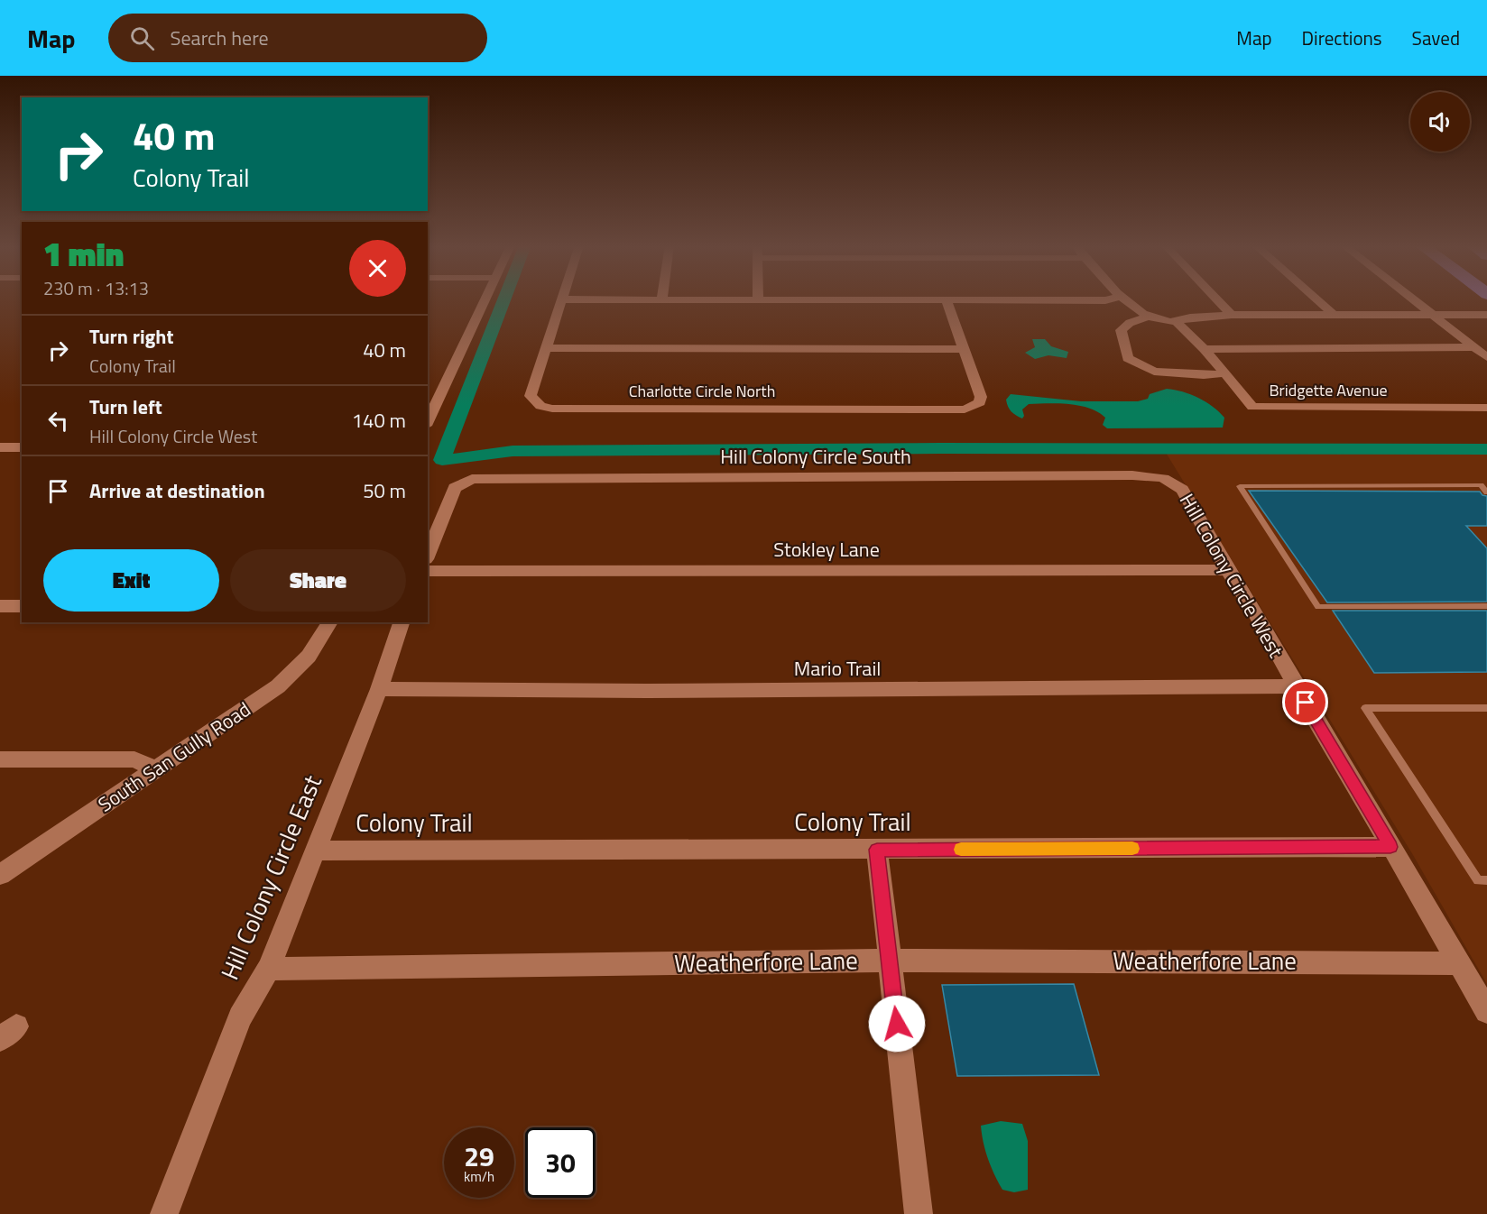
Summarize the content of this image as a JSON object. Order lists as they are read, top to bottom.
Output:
{
  "streets": {
    "street": [
      "Bridgette Avenue",
      "Charlotte Circle North",
      "Hill Colony Circle South",
      "Stokley Lane",
      "Hill Colony Circle West",
      "Mario Trail",
      "South San Gully Road",
      "Colony Trail",
      "Hill Colony Circle East",
      "Weatherfore Lane"
    ]
  },
  "crossings": [
    ["Hill Colony Circle South", "Hill Colony Circle West"],
    ["Stokley Lane", "Hill Colony Circle West"],
    ["Hill Colony Circle West", "Mario Trail"],
    ["Hill Colony Circle West", "Colony Trail"],
    ["Hill Colony Circle West", "Weatherfore Lane"],
    ["Mario Trail", "Hill Colony Circle East"],
    ["Colony Trail", "Hill Colony Circle East"],
    ["Hill Colony Circle East", "Weatherfore Lane"]
  ],
  "page": {
    "header": "Map",
    "search": "Search here",
    "nav": ["Map", "Directions", "Saved"],
    "turn": ["40 m", "Colony Trail"],
    "heading": ["1 min", "230 m · 13:13"],
    "list": [
      {
        "name": "Turn right",
        "note": "Colony Trail",
        "value": "40 m"
      },
      {
        "name": "Turn left",
        "note": "Hill Colony Circle West",
        "value": "140 m"
      },
      {
        "name": "Arrive at destination",
        "value": "50 m"
      }
    ],
    "buttons": ["Exit", "Share"],
    "speed": "29 km/h",
    "limit": "30"
  }
}
